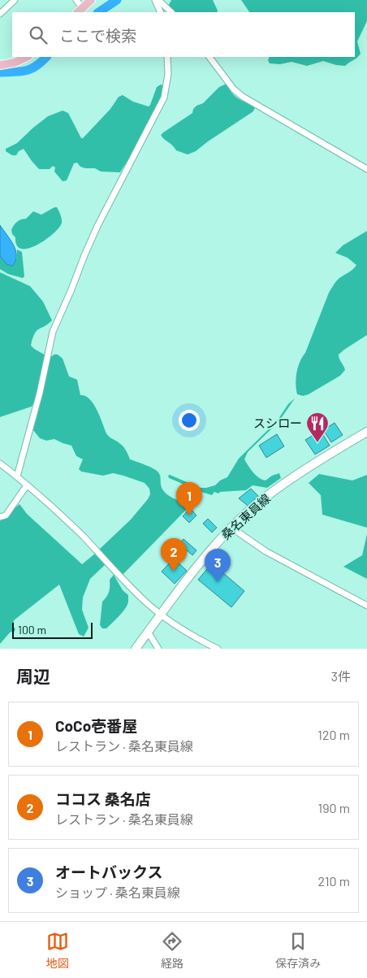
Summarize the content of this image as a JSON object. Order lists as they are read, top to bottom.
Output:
{
  "streets": {
    "main road": ["桑名東員線"]
  },
  "places": {
    "restaurant": ["スシロー"]
  },
  "scale_bar": "100 m",
  "page": {
    "search": "ここで検索",
    "pins": ["1", "2", "3"],
    "scale": "100 m",
    "heading": ["周辺", "3件"],
    "list": [
      {
        "mark": "1",
        "name": "CoCo壱番屋",
        "note": "レストラン · 桑名東員線",
        "value": "120 m"
      },
      {
        "mark": "2",
        "name": "ココス 桑名店",
        "note": "レストラン · 桑名東員線",
        "value": "190 m"
      },
      {
        "mark": "3",
        "name": "オートバックス",
        "note": "ショップ · 桑名東員線",
        "value": "210 m"
      }
    ],
    "nav": ["地図", "経路", "保存済み"]
  }
}
